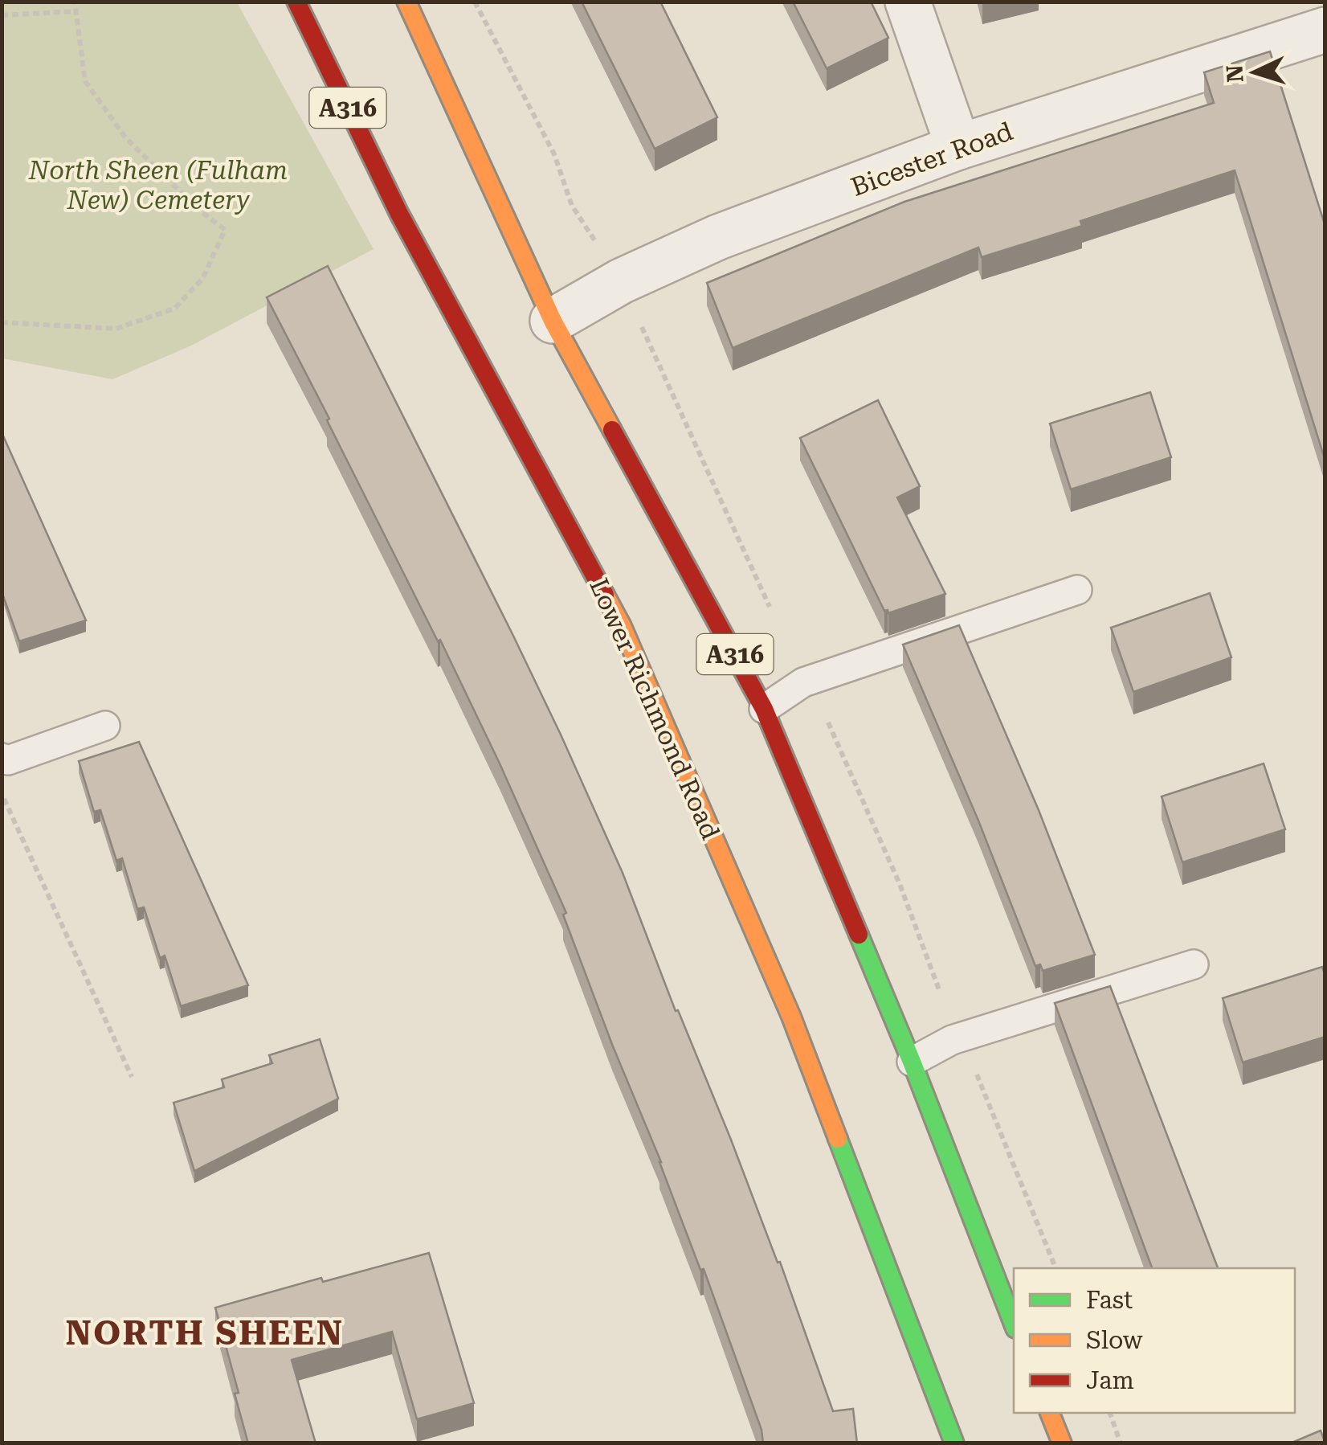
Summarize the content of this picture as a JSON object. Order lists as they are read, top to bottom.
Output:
{
  "streets": {
    "highway": ["A316", "Lower Richmond Road"],
    "street": ["Bicester Road"]
  },
  "crossings": [
    ["A316", "Bicester Road"]
  ],
  "districts": ["NORTH SHEEN"],
  "parks": ["North Sheen (Fulham New) Cemetery"],
  "legend": ["Fast", "Slow", "Jam"],
  "north": "left"
}
